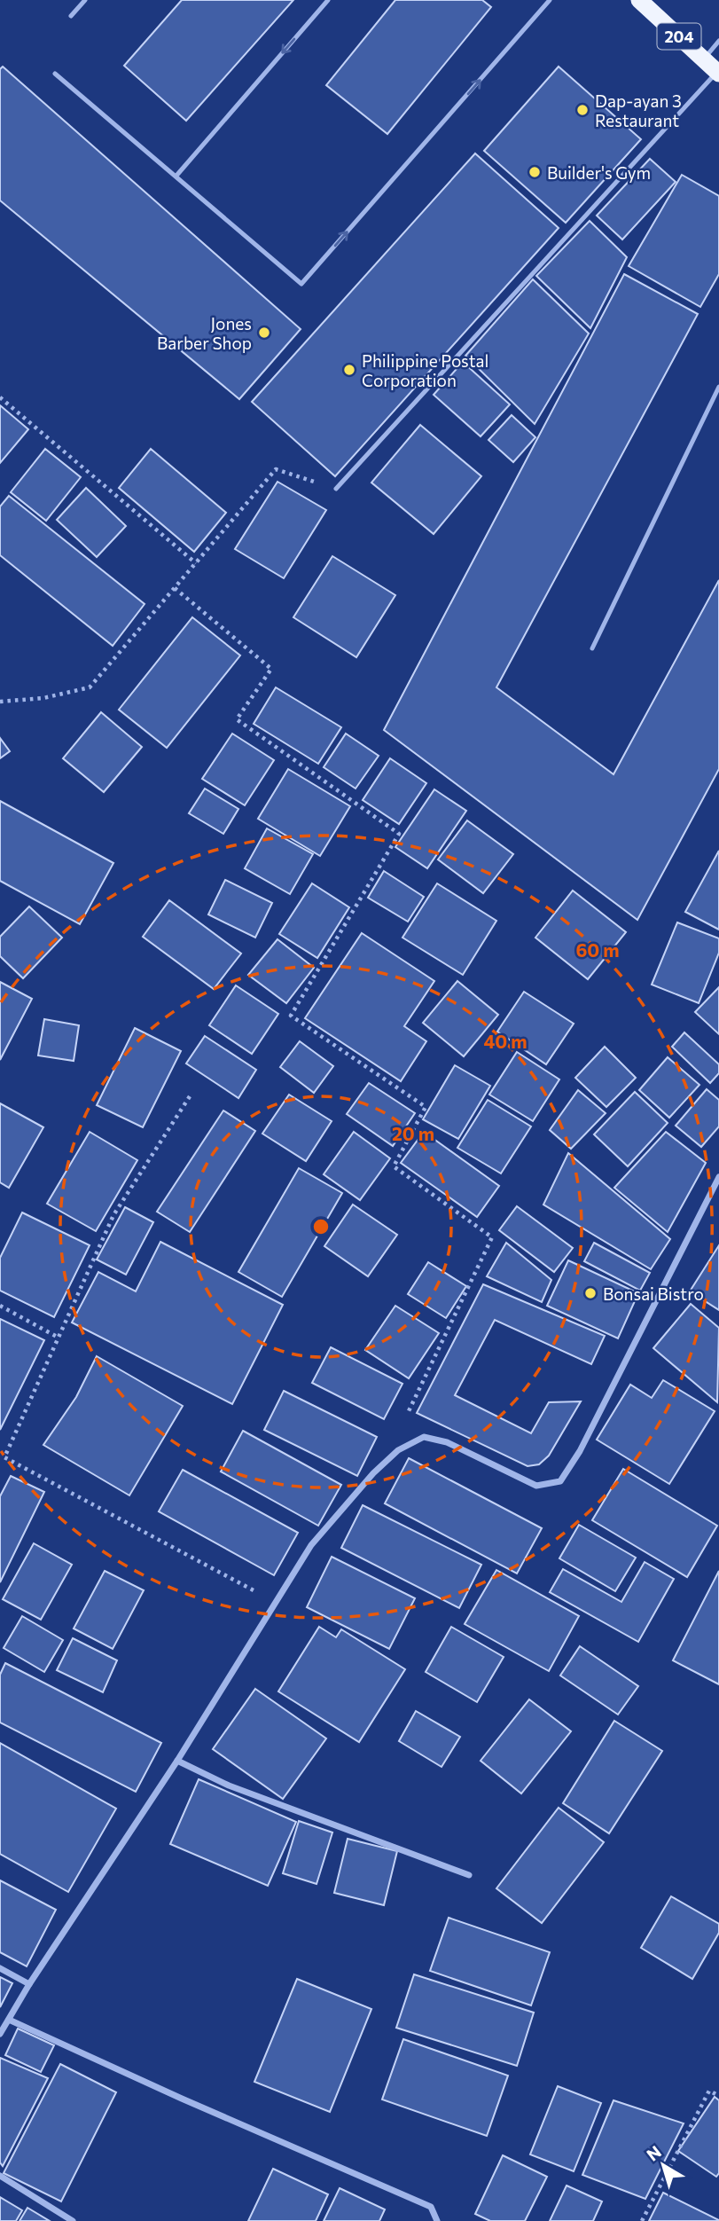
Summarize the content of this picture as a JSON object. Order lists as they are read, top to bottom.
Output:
{
  "streets": {
    "highway": ["204"]
  },
  "places": [
    "Dap-ayan 3 Restaurant",
    "Builder's Gym",
    "Jones Barber Shop",
    "Philippine Postal Corporation",
    "Bonsai Bistro"
  ],
  "north": "top left",
  "rings": ["60 m", "40 m", "20 m"]
}
